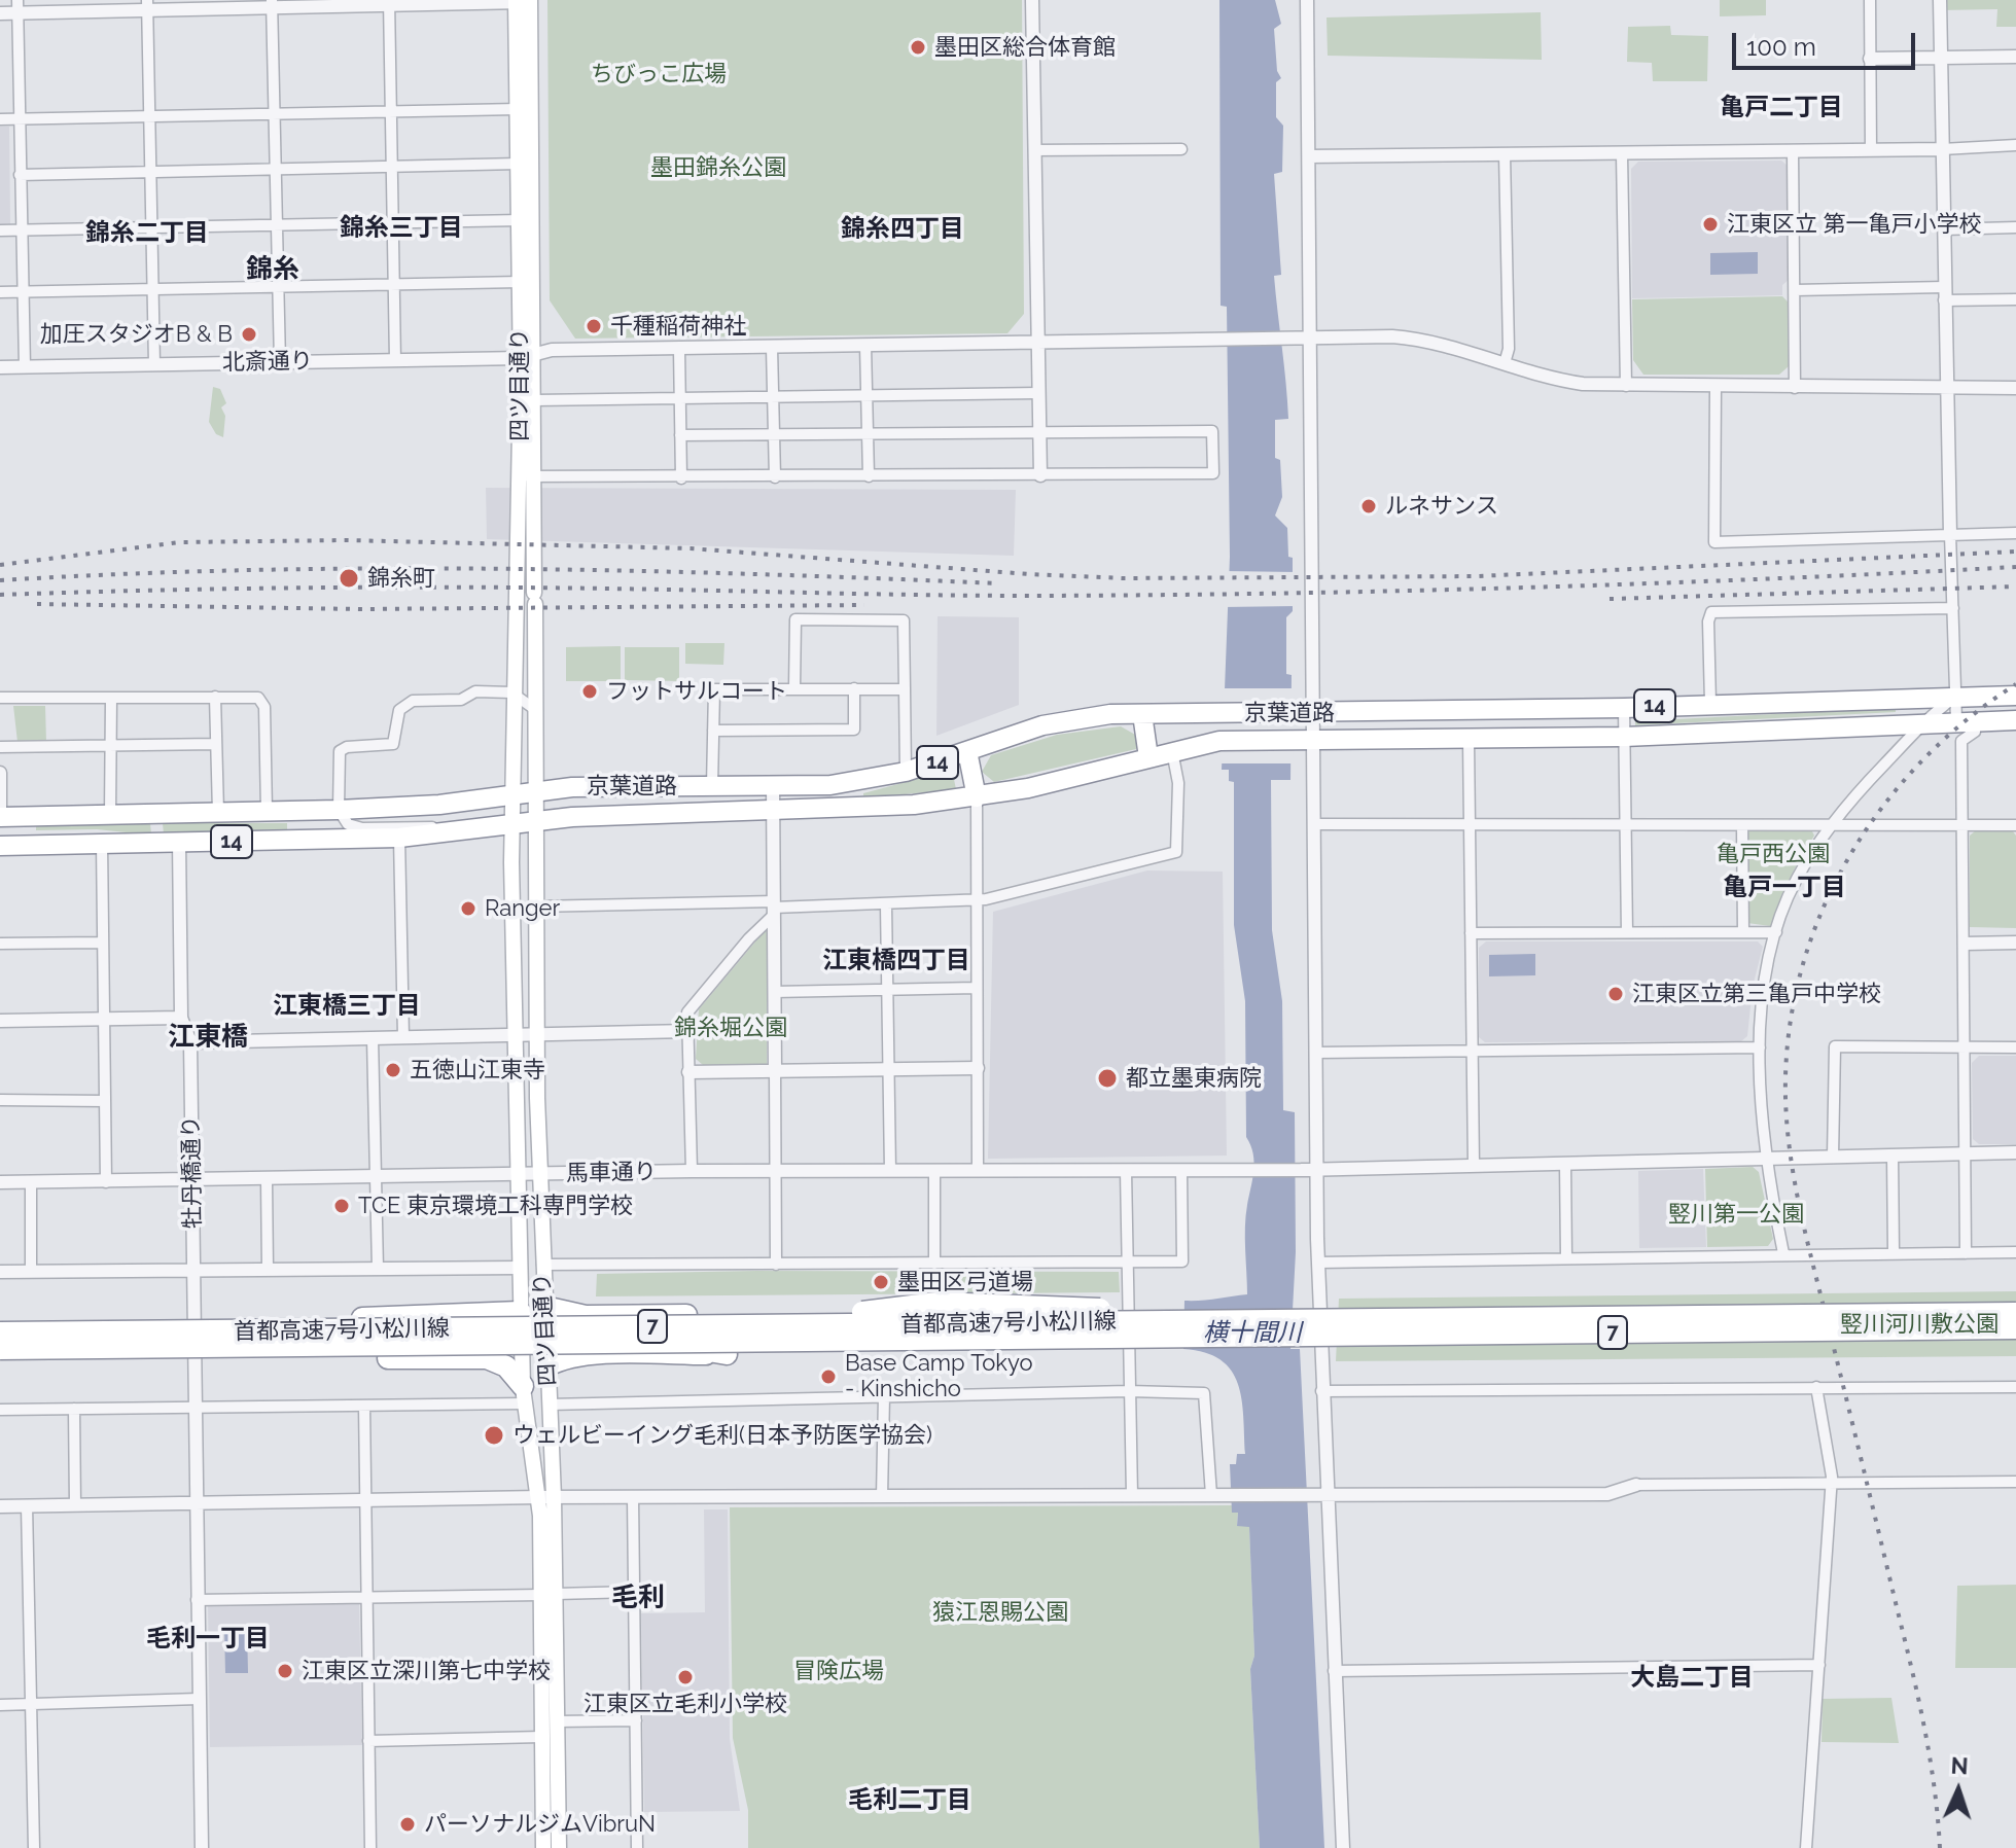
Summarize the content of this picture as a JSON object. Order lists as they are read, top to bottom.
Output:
{
  "streets": {
    "highway": [
      "14",
      "京葉道路",
      "首都高速7号小松川線",
      "7"
    ],
    "main road": ["四ツ目通り"],
    "street": ["北斎通り", "牡丹橋通り", "馬車通り"]
  },
  "crossings": [
    ["北斎通り", "四ツ目通り"],
    ["四ツ目通り", "14"],
    ["四ツ目通り", "京葉道路"],
    ["四ツ目通り", "馬車通り"],
    ["14", "京葉道路"],
    ["14", "牡丹橋通り"],
    ["牡丹橋通り", "馬車通り"]
  ],
  "districts": [
    "亀戸二丁目",
    "錦糸三丁目",
    "錦糸四丁目",
    "錦糸二丁目",
    "錦糸",
    "亀戸一丁目",
    "江東橋四丁目",
    "江東橋三丁目",
    "江東橋",
    "毛利",
    "毛利一丁目",
    "大島二丁目",
    "毛利二丁目"
  ],
  "water": ["横十間川"],
  "parks": [
    "ちびっこ広場",
    "墨田錦糸公園",
    "亀戸西公園",
    "錦糸堀公園",
    "竪川第一公園",
    "竪川河川敷公園",
    "猿江恩賜公園",
    "冒険広場"
  ],
  "places": [
    "墨田区総合体育館",
    "江東区立 第一亀戸小学校",
    "千種稲荷神社",
    "加圧スタジオB & B",
    "ルネサンス",
    "錦糸町",
    "フットサルコート",
    "Ranger",
    "江東区立第三亀戸中学校",
    "五徳山江東寺",
    "都立墨東病院",
    "TCE 東京環境工科専門学校",
    "墨田区弓道場",
    "Base Camp Tokyo - Kinshicho",
    "ウェルビーイング毛利(日本予防医学協会)",
    "江東区立深川第七中学校",
    "江東区立毛利小学校",
    "パーソナルジムVibruN"
  ],
  "scale_bar": "100 m",
  "north": "top"
}
